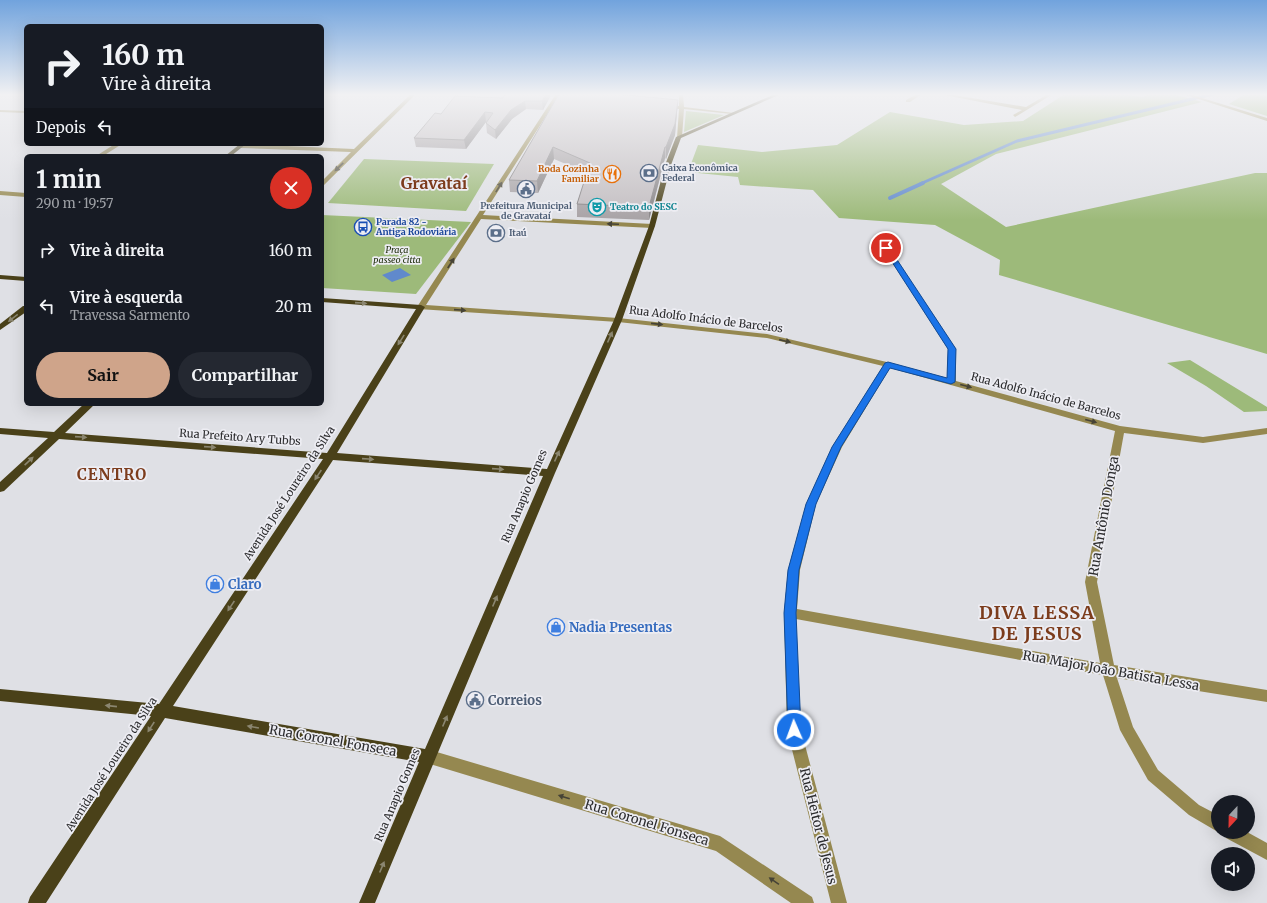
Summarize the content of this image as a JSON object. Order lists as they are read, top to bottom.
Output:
{
  "streets": {
    "main road": [
      "Rua Adolfo Inácio de Barcelos",
      "Rua Prefeito Ary Tubbs",
      "Avenida José Loureiro da Silva",
      "Rua Anapio Gomes",
      "Rua Coronel Fonseca"
    ],
    "street": ["Rua Antônio Donga", "Rua Major João Batista Lessa", "Rua Heitor de Jesus"]
  },
  "crossings": [
    ["Rua Adolfo Inácio de Barcelos", "Avenida José Loureiro da Silva"],
    ["Rua Adolfo Inácio de Barcelos", "Rua Anapio Gomes"],
    ["Rua Adolfo Inácio de Barcelos", "Rua Antônio Donga"],
    ["Rua Adolfo Inácio de Barcelos", "Rua Heitor de Jesus"],
    ["Rua Prefeito Ary Tubbs", "Avenida José Loureiro da Silva"],
    ["Rua Prefeito Ary Tubbs", "Rua Anapio Gomes"],
    ["Avenida José Loureiro da Silva", "Rua Coronel Fonseca"],
    ["Rua Anapio Gomes", "Rua Coronel Fonseca"],
    ["Rua Antônio Donga", "Rua Major João Batista Lessa"],
    ["Rua Major João Batista Lessa", "Rua Heitor de Jesus"]
  ],
  "one_way": [
    "Rua Adolfo Inácio de Barcelos",
    "Rua Prefeito Ary Tubbs",
    "Rua Anapio Gomes",
    "Rua Coronel Fonseca"
  ],
  "districts": ["Gravataí", "CENTRO", "DIVA LESSA DE JESUS"],
  "parks": ["Praça passeo citta"],
  "places": {
    "bank": ["Caixa Econômica Federal", "Itaú"],
    "restaurant": ["Roda Cozinha Familiar"],
    "public building": ["Prefeitura Municipal de Gravataí", "Correios"],
    "theatre": ["Teatro do SESC"],
    "bus stop": ["Parada 82 - Antiga Rodoviária"],
    "shop": ["Claro", "Nadia Presentas"]
  },
  "north": "bottom",
  "page": {
    "turn": ["160 m", "Vire à direita"],
    "then": "Depois",
    "heading": ["1 min", "290 m · 19:57"],
    "list": [
      {
        "name": "Vire à direita",
        "value": "160 m"
      },
      {
        "name": "Vire à esquerda",
        "note": "Travessa Sarmento",
        "value": "20 m"
      }
    ],
    "buttons": ["Sair", "Compartilhar"]
  }
}
